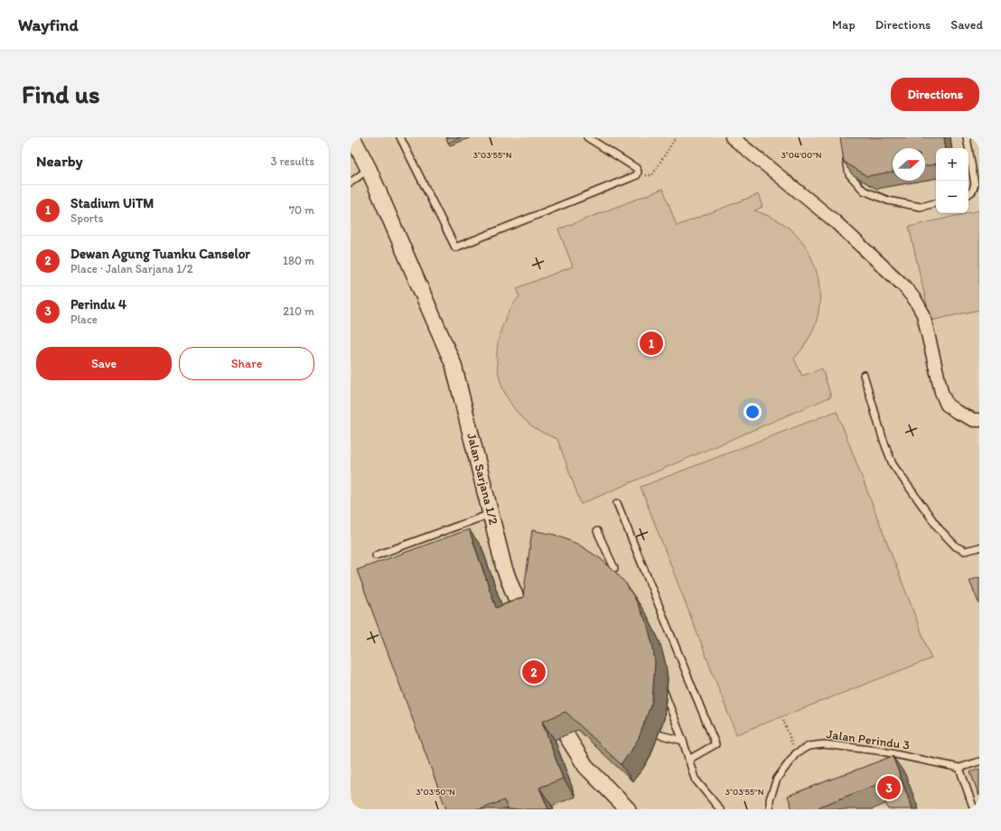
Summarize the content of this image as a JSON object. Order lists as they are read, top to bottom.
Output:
{
  "streets": {
    "street": ["Jalan Sarjana 1/2"],
    "lane": ["Jalan Perindu 3"]
  },
  "north": "right",
  "page": {
    "header": "Wayfind",
    "nav": ["Map", "Directions", "Saved"],
    "buttons": [
      "Directions",
      ["Save", "Share"]
    ],
    "title": "Find us",
    "heading": ["Nearby", "3 results"],
    "map_buttons": ["+", "−"],
    "list": [
      {
        "mark": "1",
        "name": "Stadium UiTM",
        "note": "Sports",
        "value": "70 m"
      },
      {
        "mark": "2",
        "name": "Dewan Agung Tuanku Canselor",
        "note": "Place · Jalan Sarjana 1/2",
        "value": "180 m"
      },
      {
        "mark": "3",
        "name": "Perindu 4",
        "note": "Place",
        "value": "210 m"
      }
    ],
    "pins": ["1", "2", "3"]
  },
  "coordinates": ["3°03'55\"N", "3°04'00\"N", "3°03'50\"N"]
}
